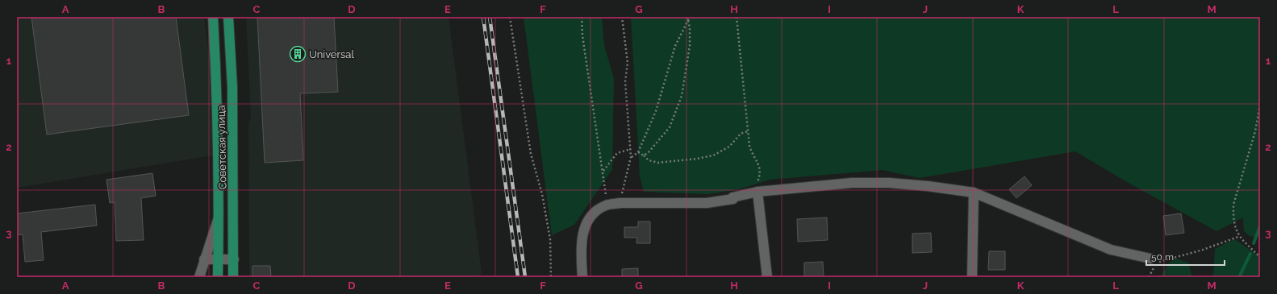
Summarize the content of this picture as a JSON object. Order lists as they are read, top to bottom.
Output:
{
  "streets": {
    "main road": ["Советская улица"]
  },
  "places": {
    "building": ["Universal"]
  },
  "scale_bar": "50 m",
  "grid": {
    "columns": [
      "A",
      "B",
      "C",
      "D",
      "E",
      "F",
      "G",
      "H",
      "I",
      "J",
      "K",
      "L",
      "M"
    ],
    "rows": ["1", "2", "3"]
  }
}
